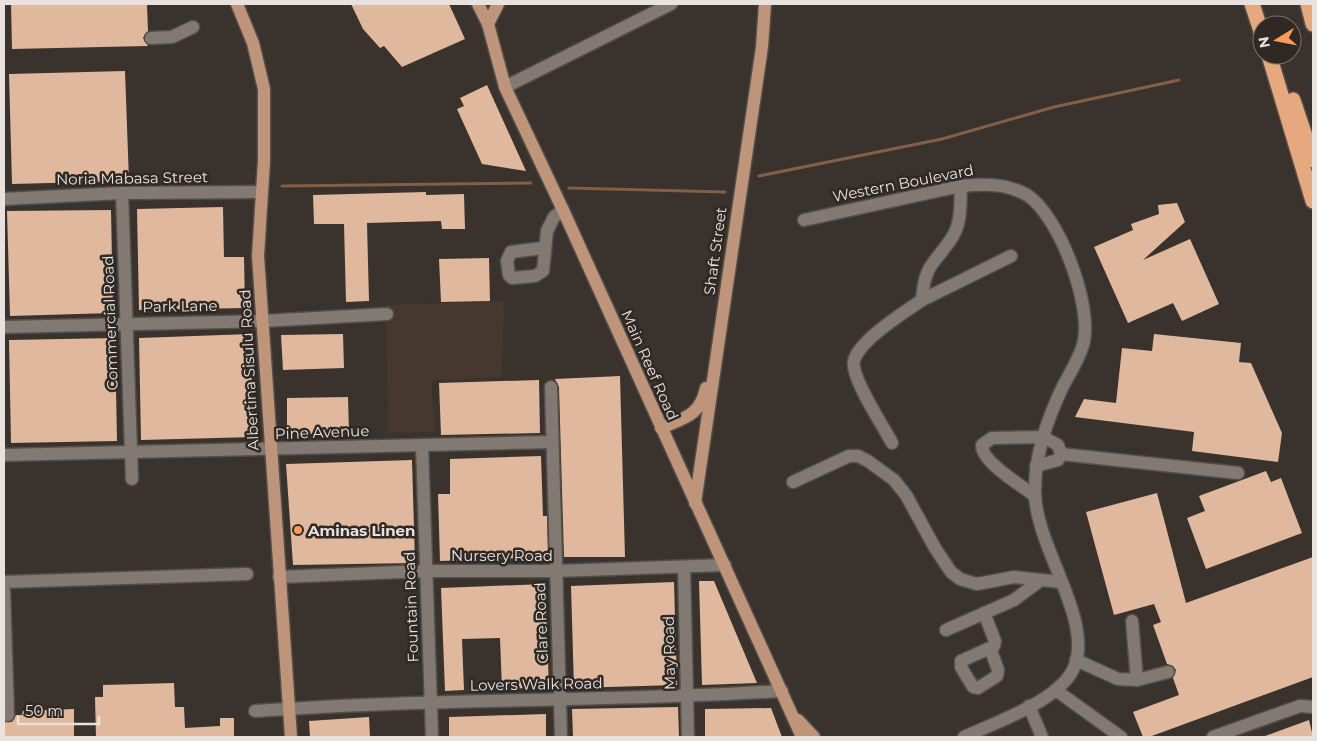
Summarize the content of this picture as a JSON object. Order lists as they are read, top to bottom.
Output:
{
  "streets": {
    "main road": ["Shaft Street", "Main Reef Road", "Albertina Sisulu Road"],
    "street": [
      "Noria Mabasa Street",
      "Western Boulevard",
      "Park Lane",
      "Commercial Road",
      "Pine Avenue",
      "Nursery Road",
      "Fountain Road",
      "Clare Road",
      "May Road",
      "Lovers Walk Road"
    ]
  },
  "crossings": [
    ["Noria Mabasa Street", "Commercial Road"],
    ["Noria Mabasa Street", "Albertina Sisulu Road"],
    ["Shaft Street", "Main Reef Road"],
    ["Park Lane", "Commercial Road"],
    ["Park Lane", "Albertina Sisulu Road"],
    ["Commercial Road", "Pine Avenue"],
    ["Main Reef Road", "Nursery Road"],
    ["Main Reef Road", "Lovers Walk Road"],
    ["Albertina Sisulu Road", "Pine Avenue"],
    ["Albertina Sisulu Road", "Nursery Road"],
    ["Albertina Sisulu Road", "Lovers Walk Road"],
    ["Pine Avenue", "Fountain Road"],
    ["Pine Avenue", "Clare Road"],
    ["Nursery Road", "Fountain Road"],
    ["Nursery Road", "Clare Road"],
    ["Nursery Road", "May Road"],
    ["Fountain Road", "Lovers Walk Road"],
    ["Clare Road", "Lovers Walk Road"],
    ["May Road", "Lovers Walk Road"]
  ],
  "places": ["Aminas Linen"],
  "scale_bar": "50 m",
  "north": "left"
}
